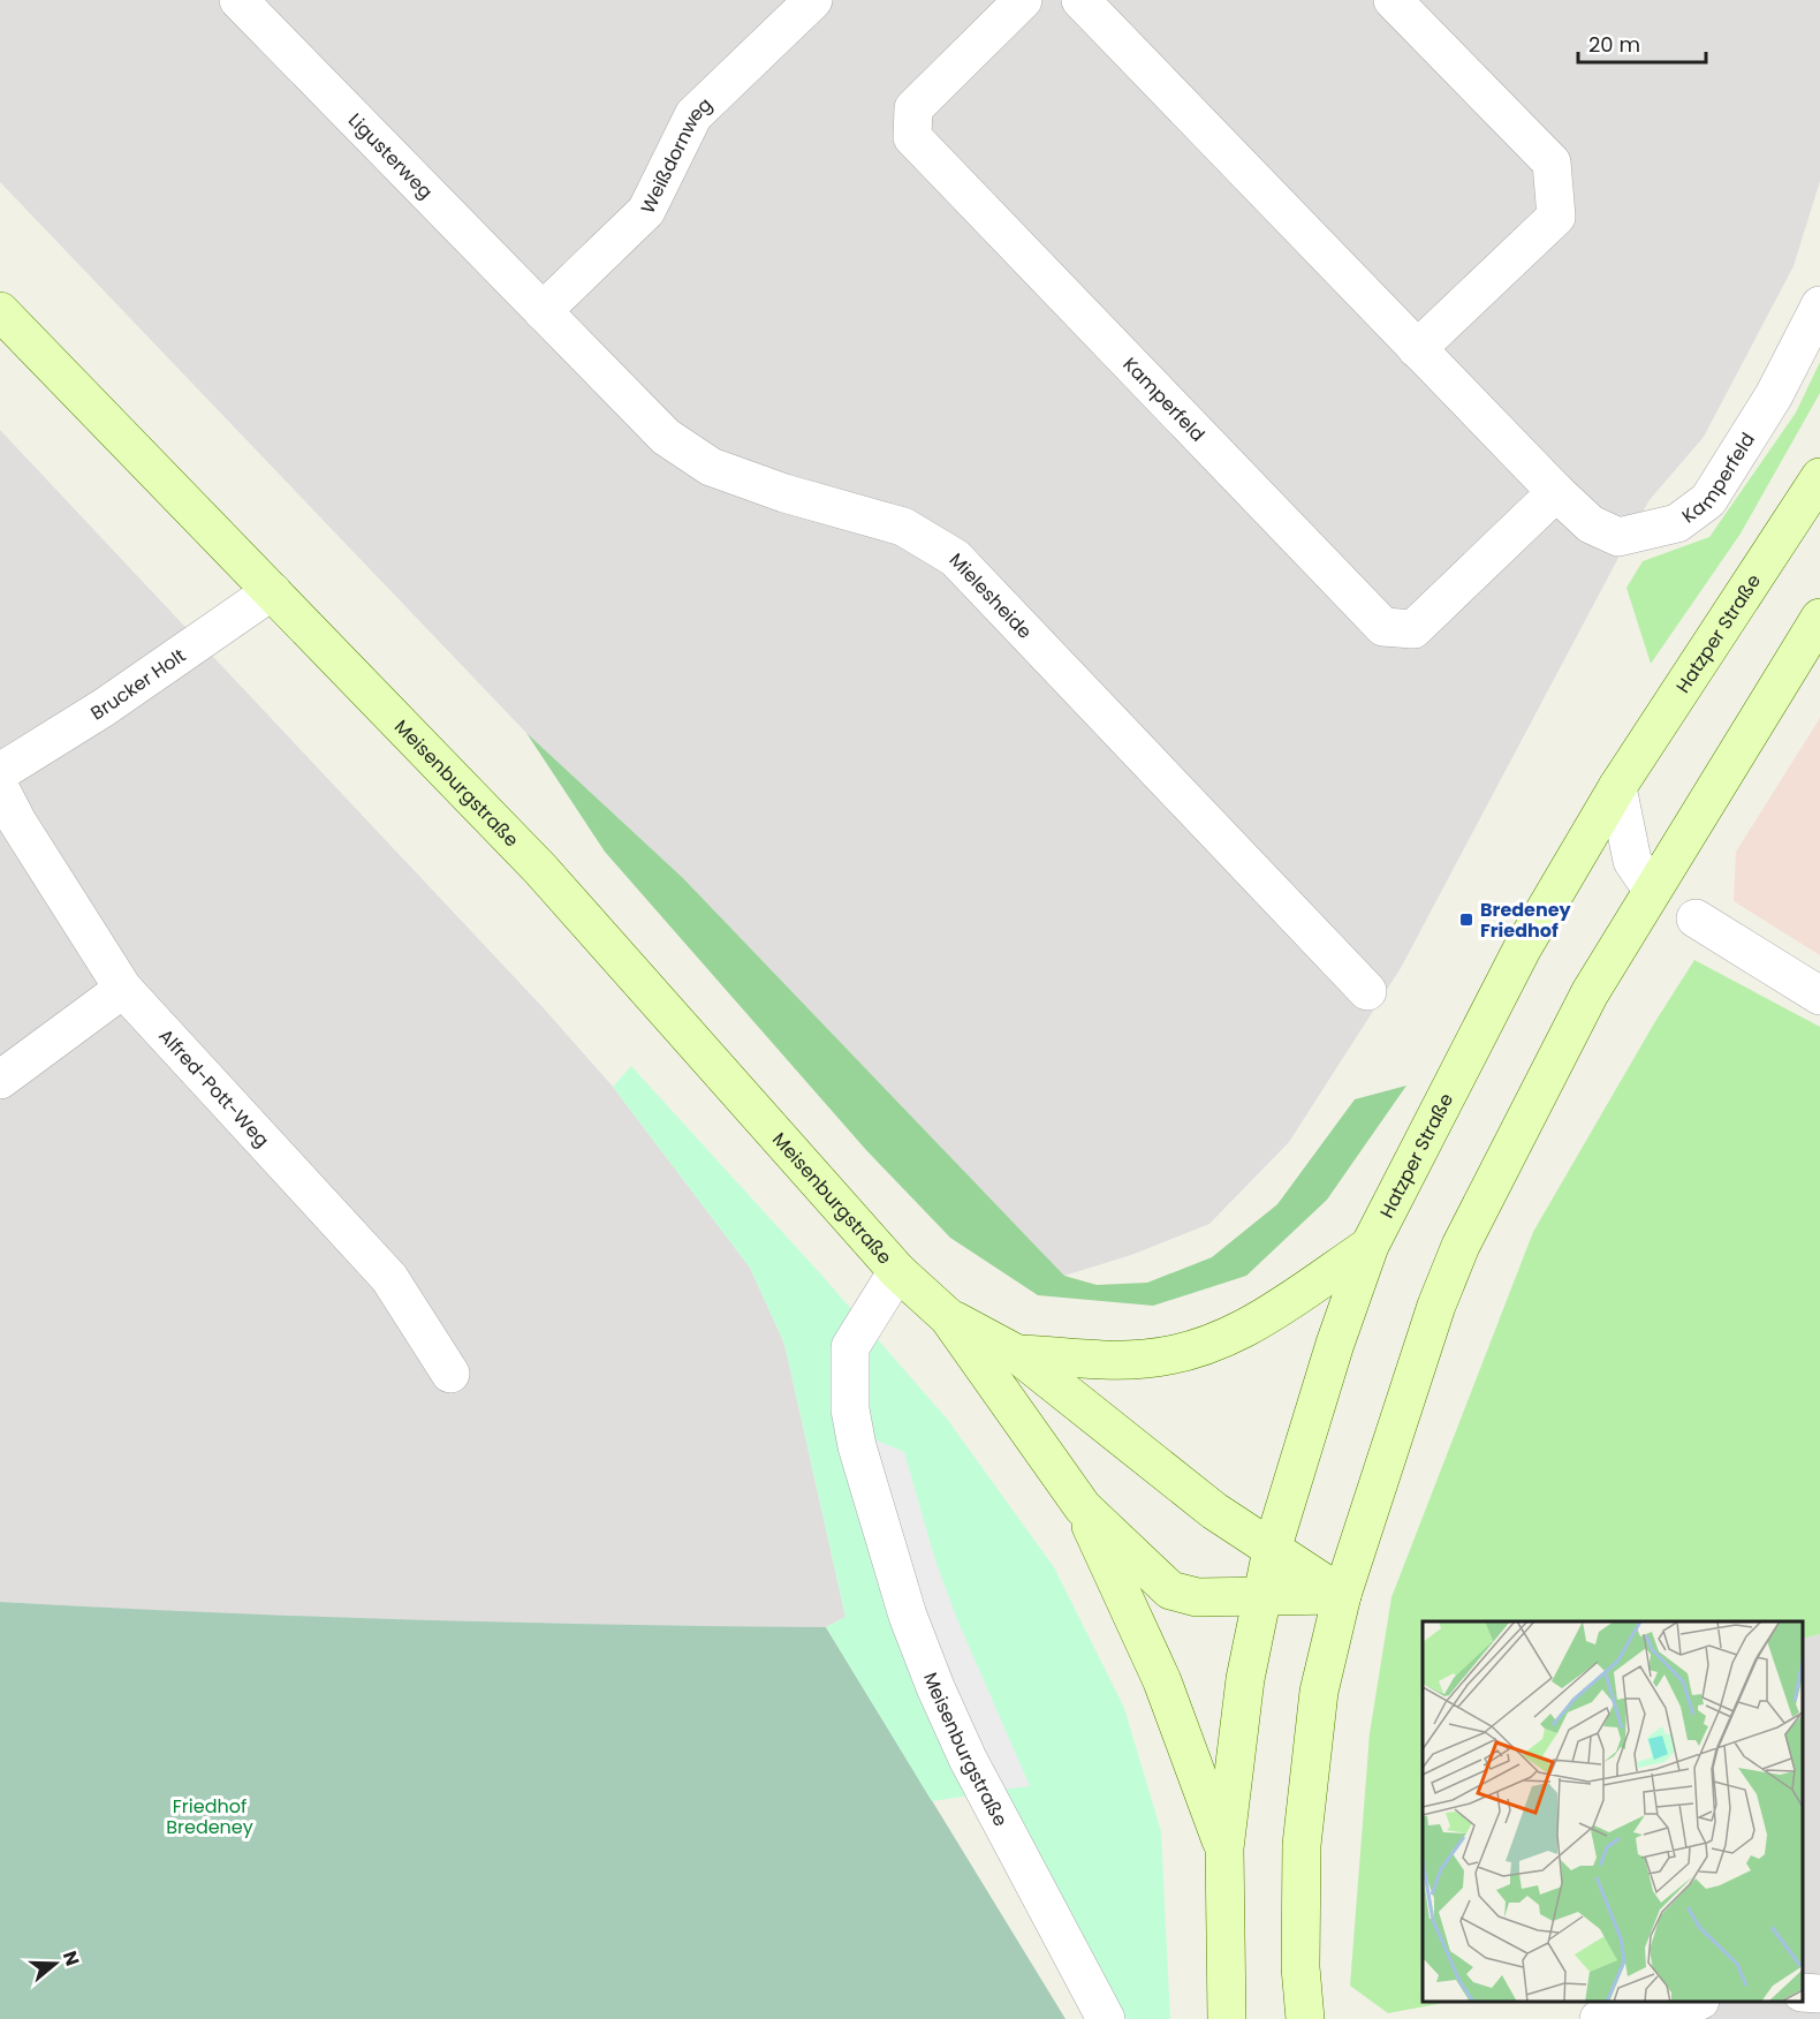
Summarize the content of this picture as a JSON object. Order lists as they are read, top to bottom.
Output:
{
  "streets": {
    "main road": ["Hatzper Straße", "Meisenburgstraße"],
    "street": [
      "Ligusterweg",
      "Weißdornweg",
      "Kamperfeld",
      "Mielesheide",
      "Brucker Holt",
      "Alfred-Pott-Weg"
    ]
  },
  "crossings": [
    ["Ligusterweg", "Weißdornweg"],
    ["Ligusterweg", "Mielesheide"],
    ["Weißdornweg", "Mielesheide"],
    ["Hatzper Straße", "Meisenburgstraße"],
    ["Brucker Holt", "Meisenburgstraße"]
  ],
  "parks": ["Friedhof Bredeney"],
  "places": {
    "transit": ["Bredeney Friedhof"]
  },
  "scale_bar": "20 m",
  "north": "right"
}
